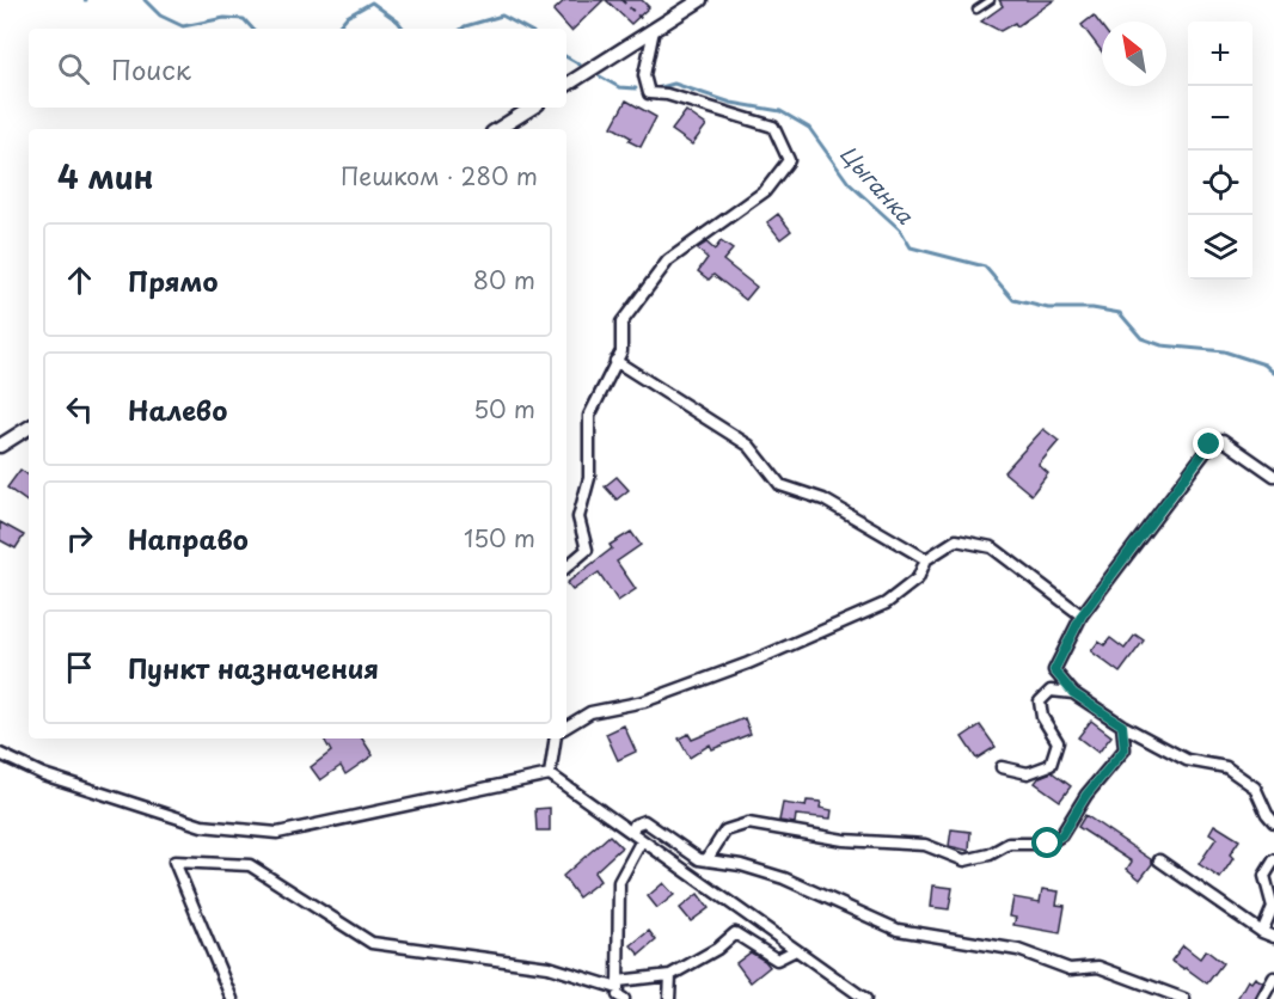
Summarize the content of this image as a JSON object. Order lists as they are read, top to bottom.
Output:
{
  "water": ["Цыганка"],
  "north": "top left",
  "page": {
    "map_buttons": ["+", "−"],
    "search": "Поиск",
    "heading": ["4 мин", "Пешком · 280 m"],
    "list": [
      ["Прямо", "80 m"],
      ["Налево", "50 m"],
      ["Направо", "150 m"],
      "Пункт назначения"
    ]
  }
}
